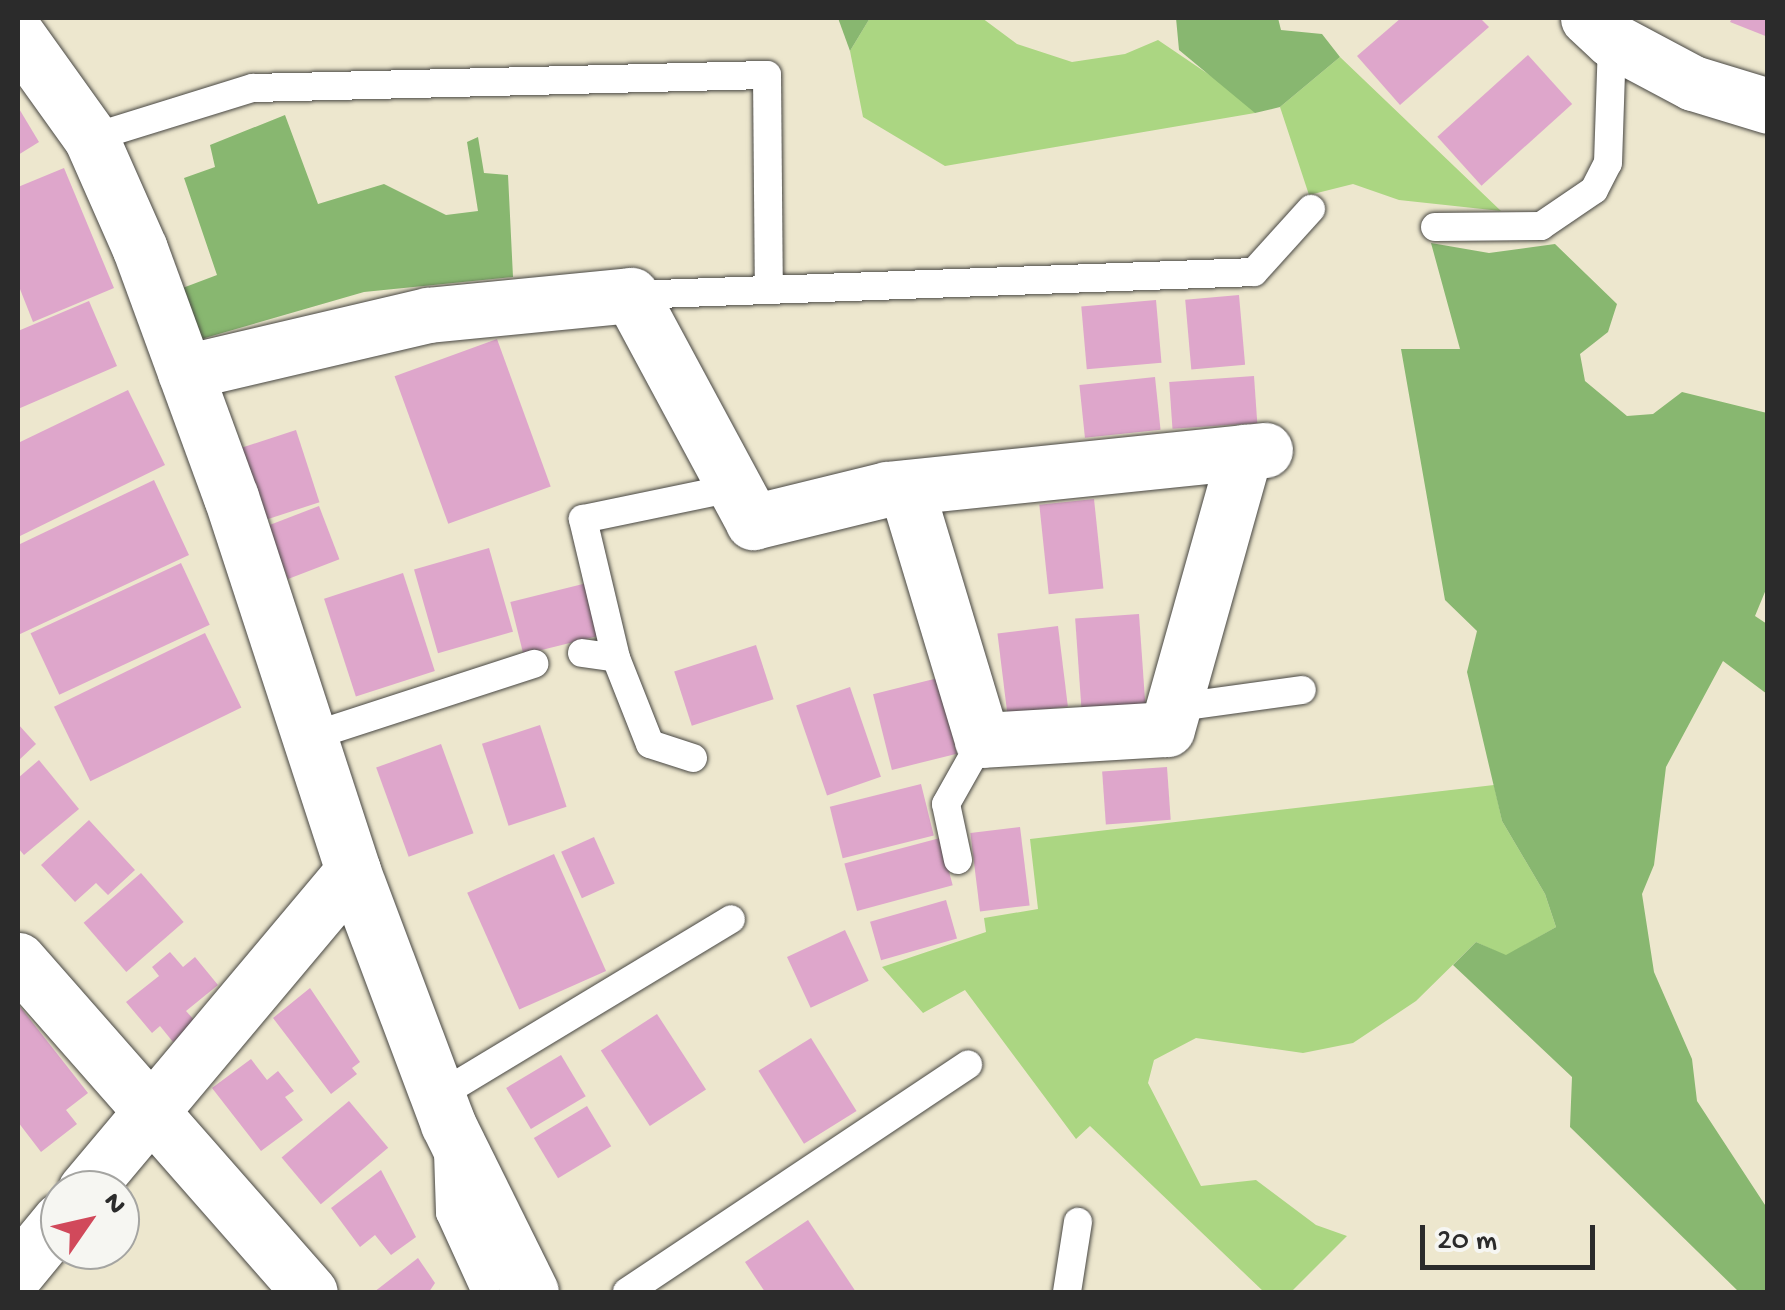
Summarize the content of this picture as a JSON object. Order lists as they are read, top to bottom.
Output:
{
  "scale_bar": "20 m",
  "north": "top right"
}
